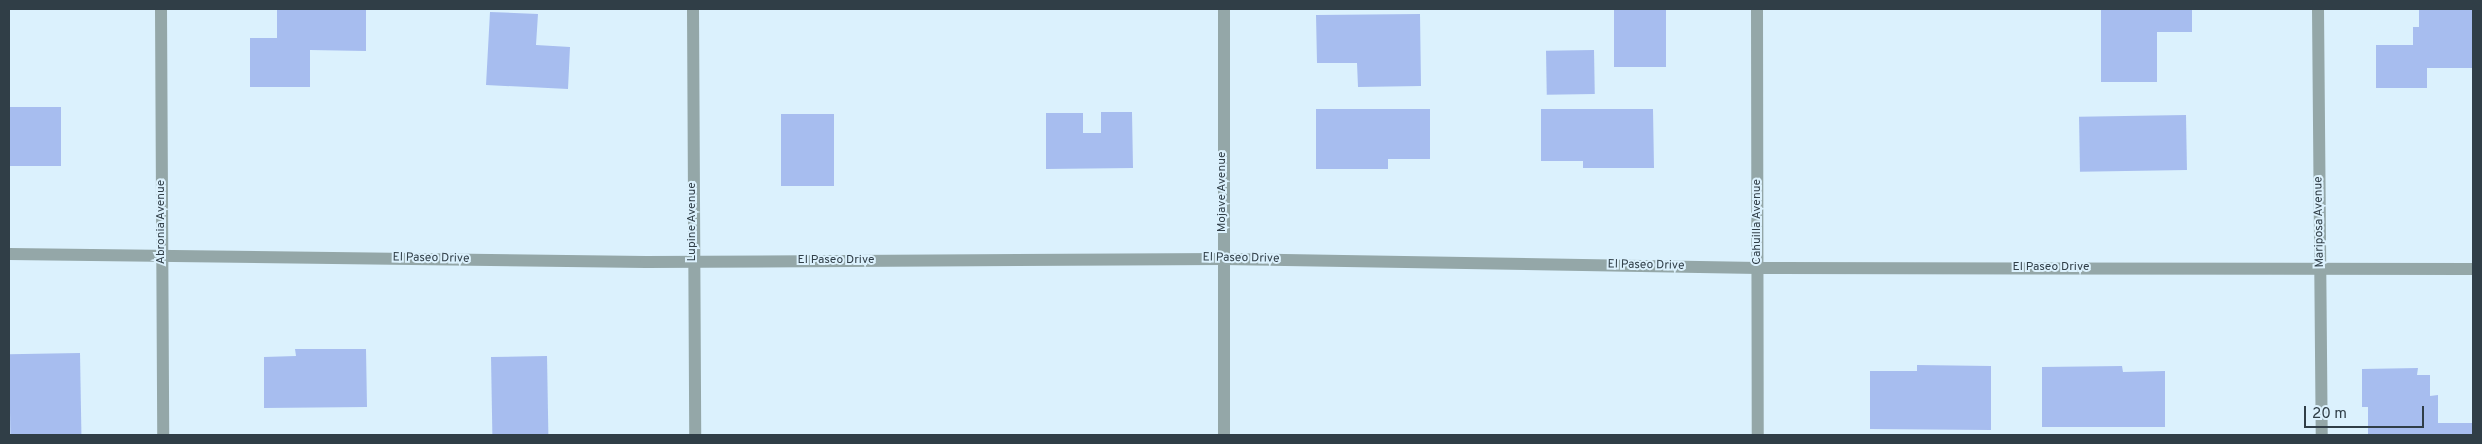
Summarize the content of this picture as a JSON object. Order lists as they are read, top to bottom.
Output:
{
  "streets": {
    "street": [
      "Mojave Avenue",
      "Abronia Avenue",
      "Lupine Avenue",
      "Cahuilla Avenue",
      "Mariposa Avenue",
      "El Paseo Drive"
    ]
  },
  "crossings": [
    ["Mojave Avenue", "El Paseo Drive"],
    ["Abronia Avenue", "El Paseo Drive"],
    ["Lupine Avenue", "El Paseo Drive"],
    ["Cahuilla Avenue", "El Paseo Drive"],
    ["Mariposa Avenue", "El Paseo Drive"]
  ],
  "scale_bar": "20 m"
}
